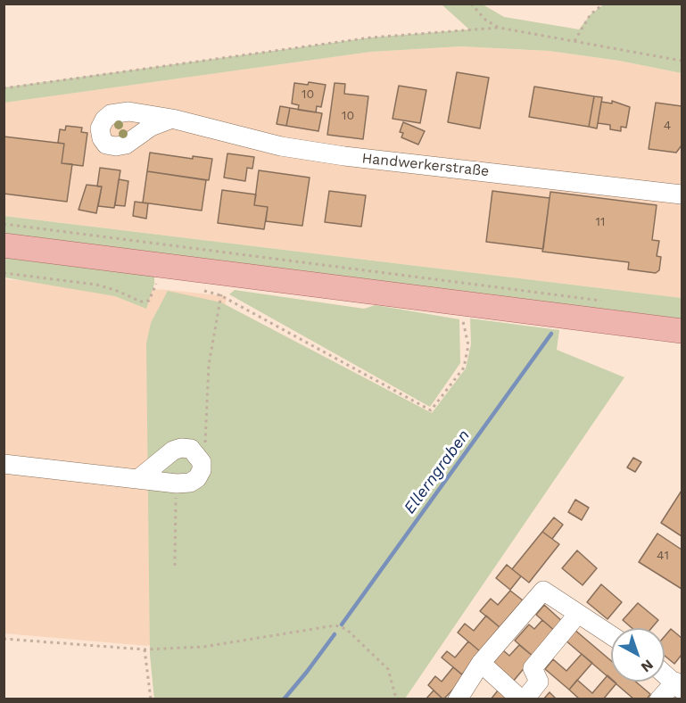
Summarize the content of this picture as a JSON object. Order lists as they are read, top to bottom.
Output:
{
  "streets": {
    "street": ["Handwerkerstraße"]
  },
  "water": ["Ellerngraben"],
  "house_numbers": [
    "10",
    "10",
    "4",
    "11",
    "41"
  ],
  "north": "bottom right"
}
